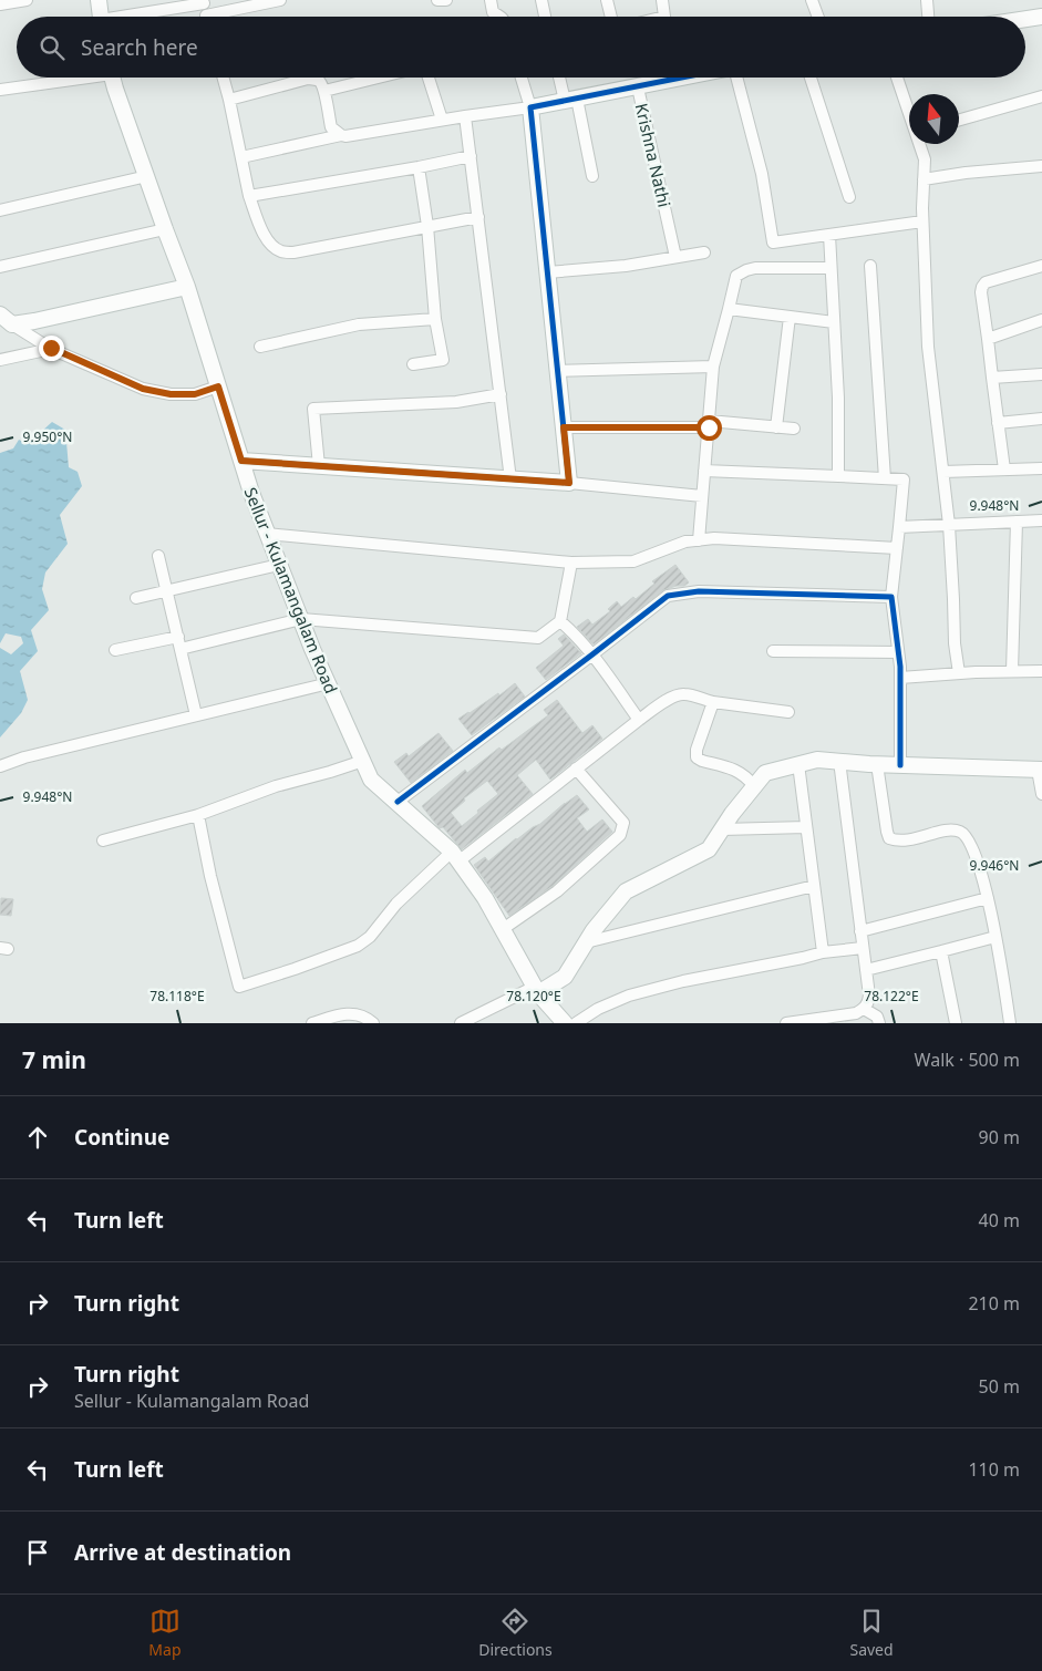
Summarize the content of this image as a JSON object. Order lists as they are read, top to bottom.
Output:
{
  "streets": {
    "street": ["Krishna Nathi", "Sellur - Kulamangalam Road"]
  },
  "north": "top",
  "page": {
    "search": "Search here",
    "heading": ["7 min", "Walk · 500 m"],
    "list": [
      ["Continue", "90 m"],
      ["Turn left", "40 m"],
      ["Turn right", "210 m"],
      ["Turn right", "Sellur - Kulamangalam Road", "50 m"],
      ["Turn left", "110 m"],
      "Arrive at destination"
    ],
    "nav": ["Map", "Directions", "Saved"]
  },
  "coordinates": [
    "9.950°N",
    "9.948°N",
    "9.946°N",
    "78.118°E",
    "78.120°E",
    "78.122°E"
  ]
}
